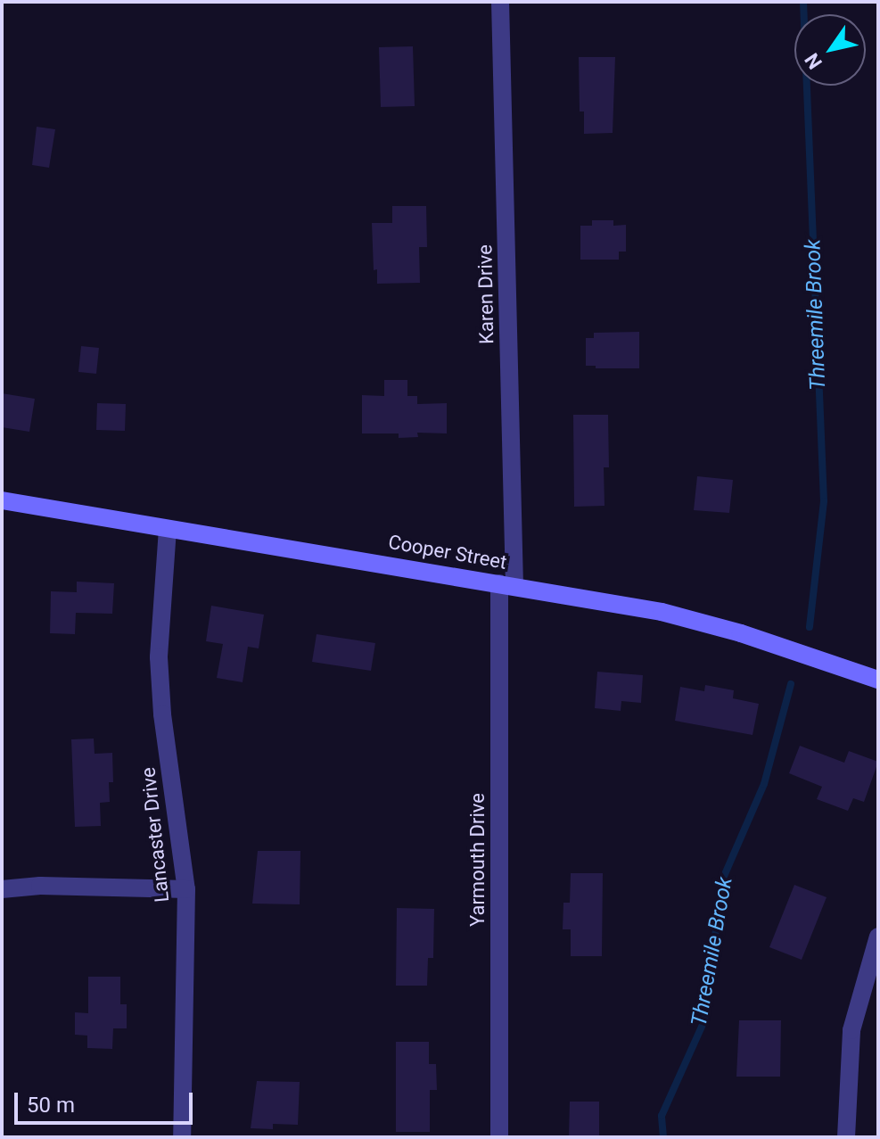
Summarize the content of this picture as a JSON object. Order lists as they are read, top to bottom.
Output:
{
  "streets": {
    "street": [
      "Karen Drive",
      "Cooper Street",
      "Lancaster Drive",
      "Yarmouth Drive"
    ]
  },
  "crossings": [
    ["Karen Drive", "Cooper Street"],
    ["Karen Drive", "Yarmouth Drive"],
    ["Cooper Street", "Lancaster Drive"],
    ["Cooper Street", "Yarmouth Drive"]
  ],
  "water": ["Threemile Brook"],
  "scale_bar": "50 m",
  "north": "bottom left"
}
